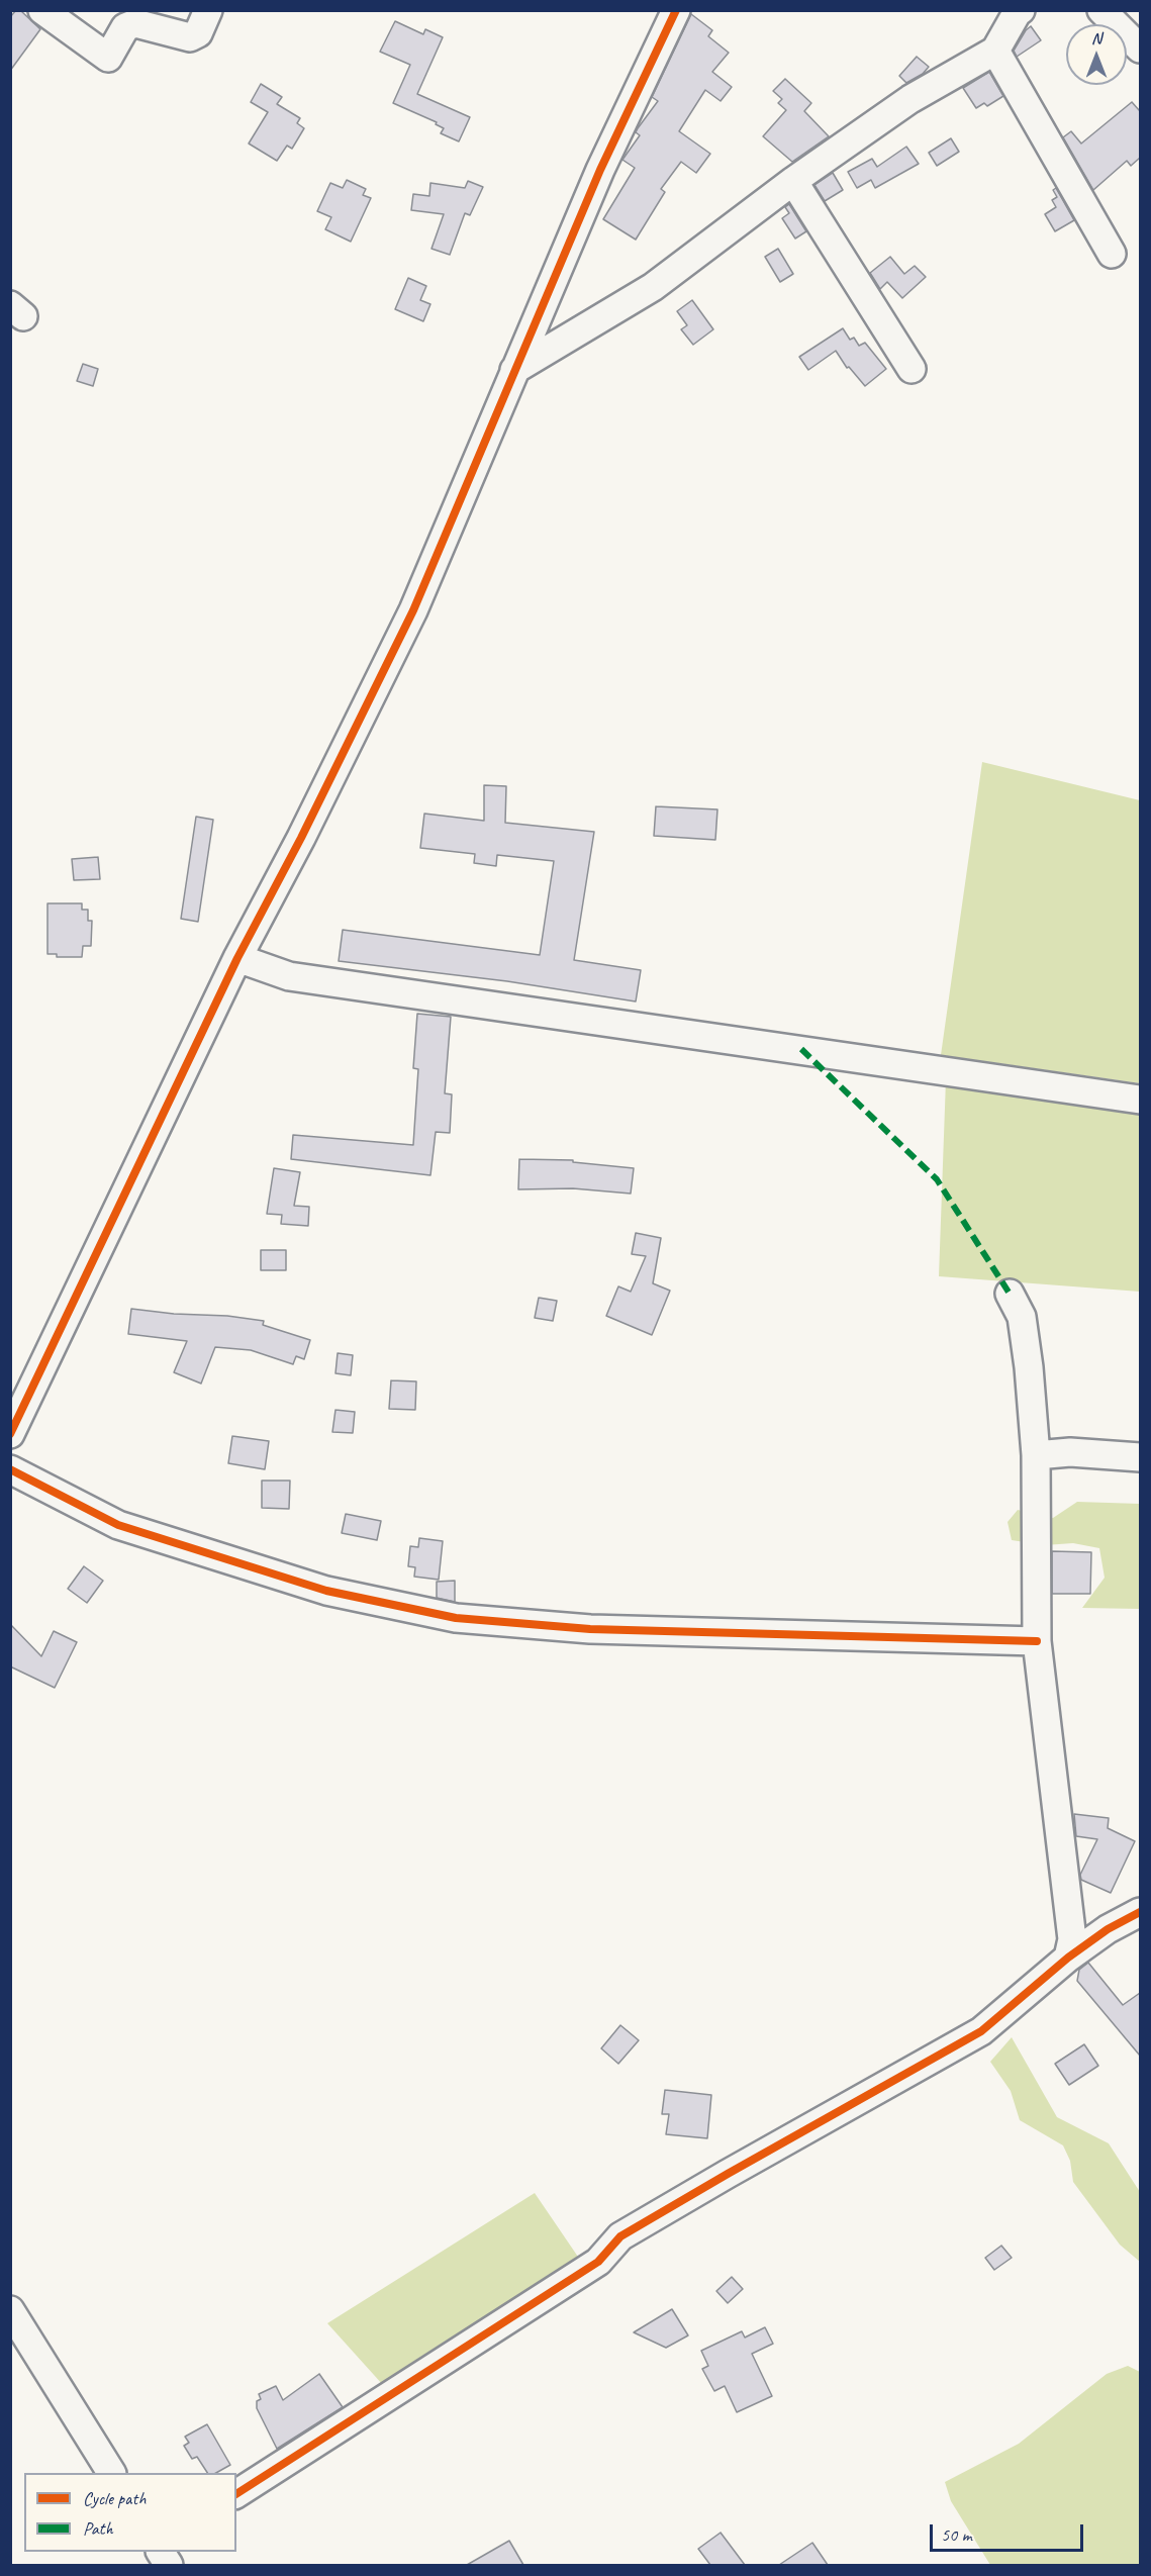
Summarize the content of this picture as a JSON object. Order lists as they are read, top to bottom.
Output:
{
  "legend": ["Cycle path", "Path"],
  "scale_bar": "50 m",
  "north": "top"
}
